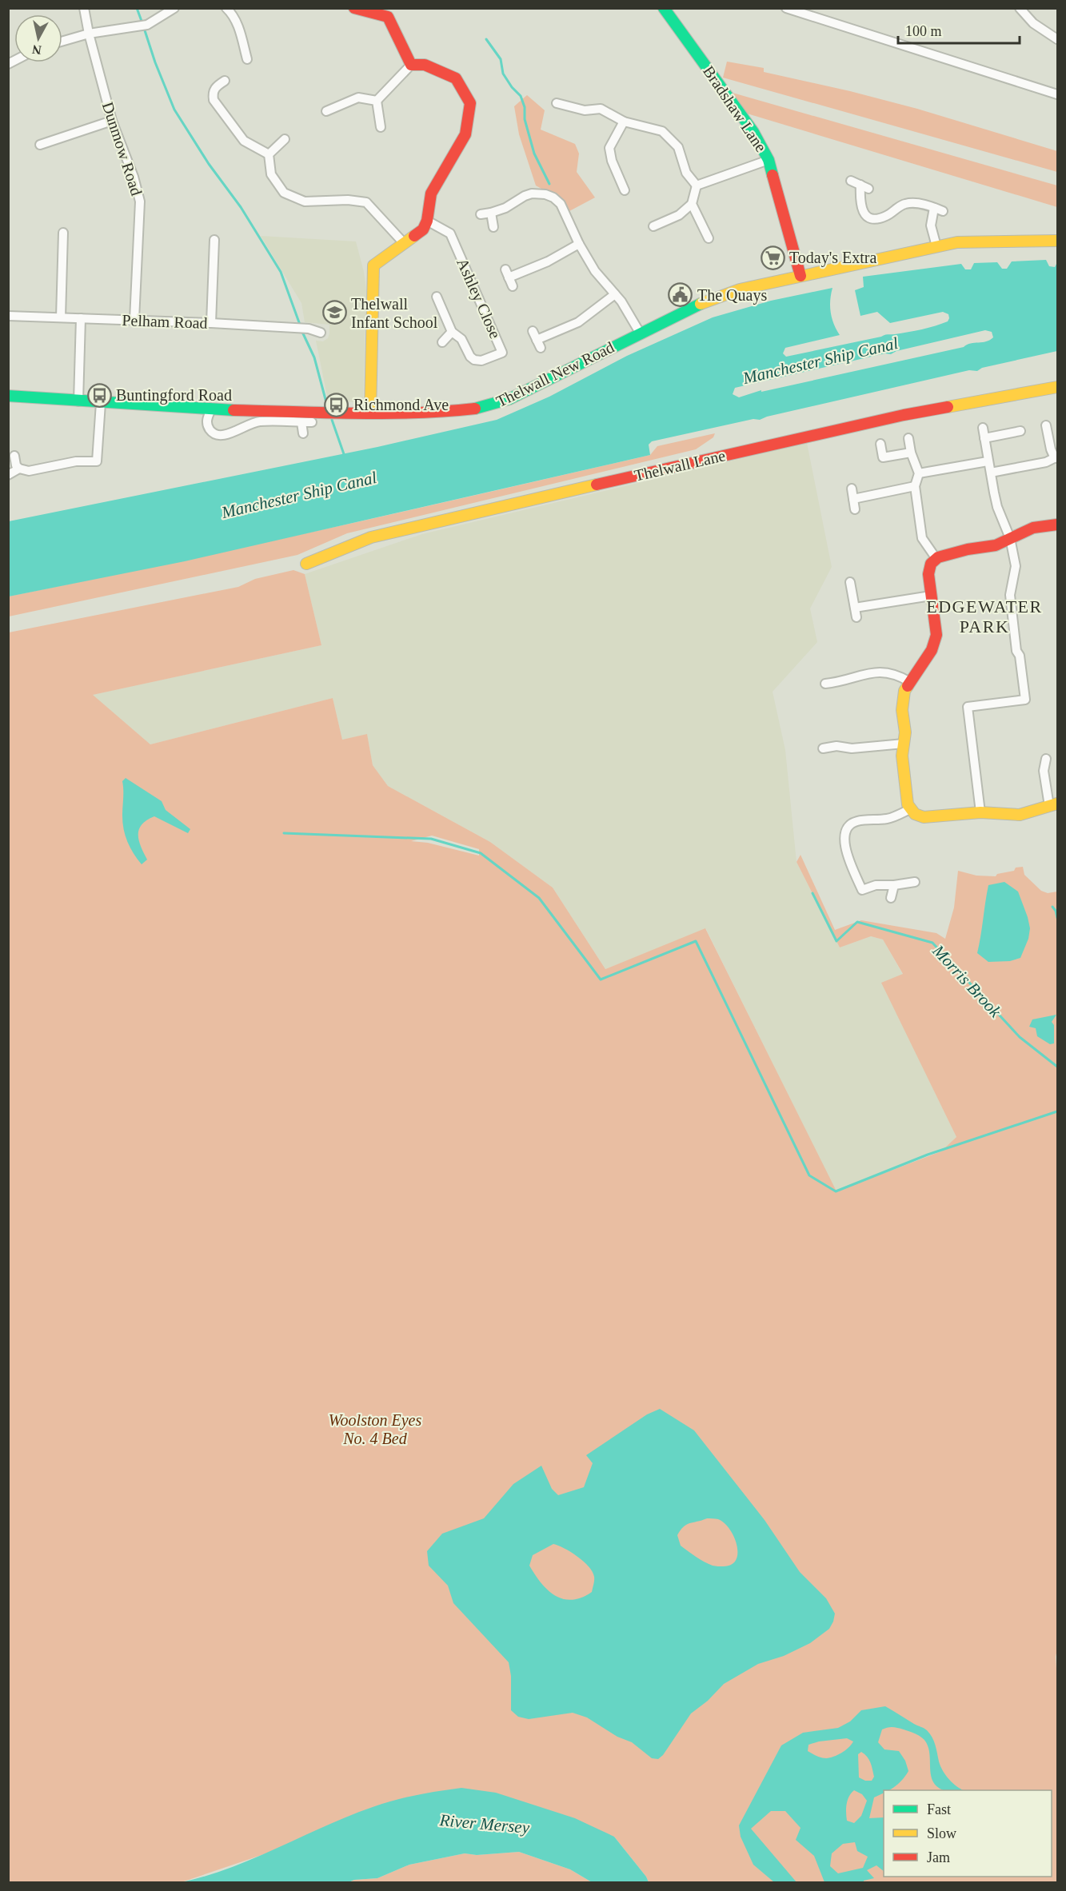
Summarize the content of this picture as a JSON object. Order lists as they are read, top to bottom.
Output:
{
  "streets": {
    "street": [
      "Bradshaw Lane",
      "Dunmow Road",
      "Ashley Close",
      "Pelham Road",
      "Thelwall New Road",
      "Thelwall Lane"
    ]
  },
  "crossings": [
    ["Bradshaw Lane", "Thelwall New Road"],
    ["Dunmow Road", "Pelham Road"]
  ],
  "districts": ["EDGEWATER PARK"],
  "water": ["Manchester Ship Canal", "Morris Brook", "River Mersey"],
  "parks": ["Woolston Eyes No. 4 Bed"],
  "places": {
    "supermarket": ["Today's Extra"],
    "public building": ["The Quays"],
    "school or university": ["Thelwall Infant School"],
    "bus stop": ["Buntingford Road", "Richmond Ave"]
  },
  "legend": ["Fast", "Slow", "Jam"],
  "scale_bar": "100 m",
  "north": "bottom"
}
